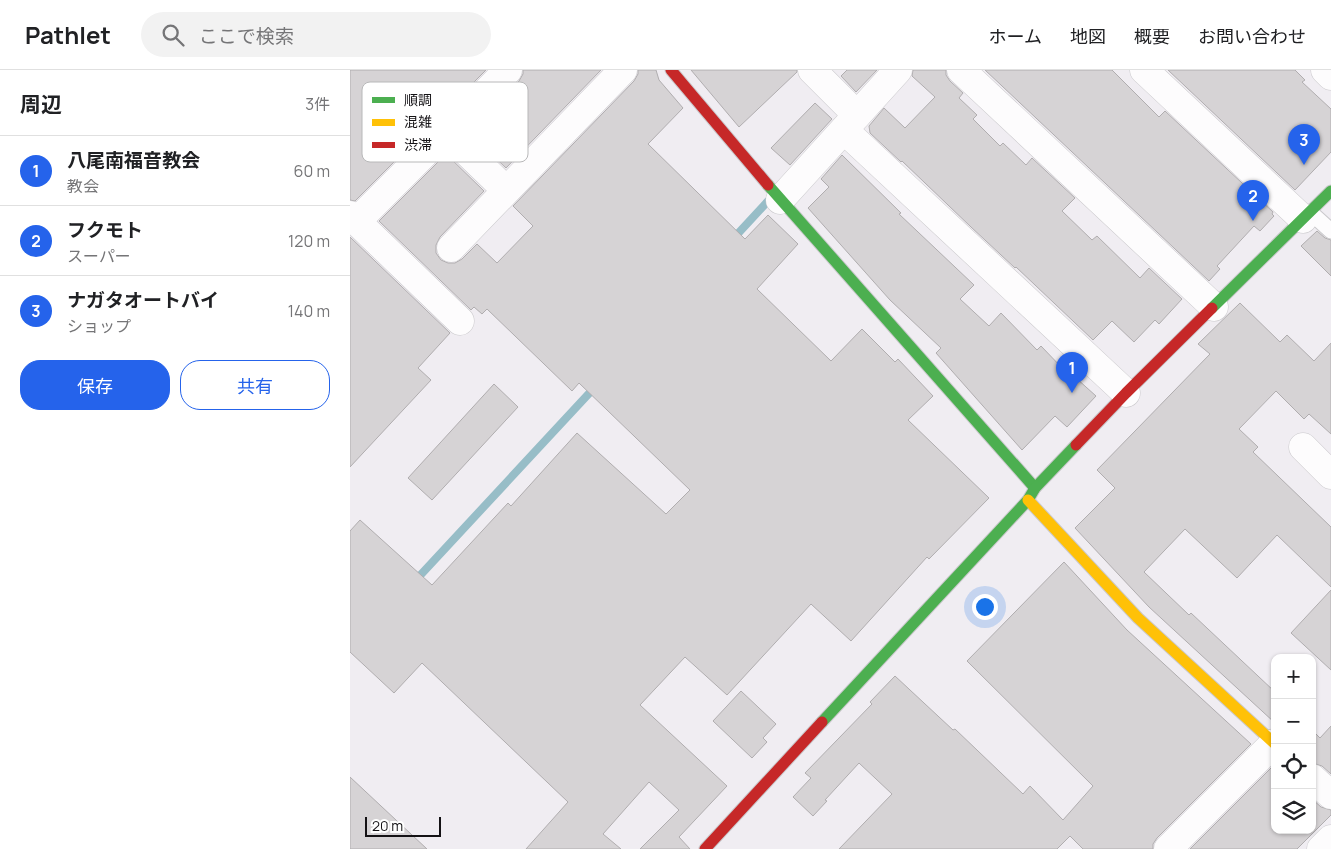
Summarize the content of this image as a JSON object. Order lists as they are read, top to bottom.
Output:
{
  "legend": ["順調", "混雑", "渋滞"],
  "scale_bar": "20 m",
  "page": {
    "header": "Pathlet",
    "search": "ここで検索",
    "nav": [
      "ホーム",
      "地図",
      "概要",
      "お問い合わせ"
    ],
    "heading": ["周辺", "3件"],
    "pins": ["3", "2", "1"],
    "list": [
      {
        "mark": "1",
        "name": "八尾南福音教会",
        "note": "教会",
        "value": "60 m"
      },
      {
        "mark": "2",
        "name": "フクモト",
        "note": "スーパー",
        "value": "120 m"
      },
      {
        "mark": "3",
        "name": "ナガタオートバイ",
        "note": "ショップ",
        "value": "140 m"
      }
    ],
    "buttons": ["保存", "共有"],
    "map_buttons": ["+", "−"],
    "scale": "20 m"
  }
}
